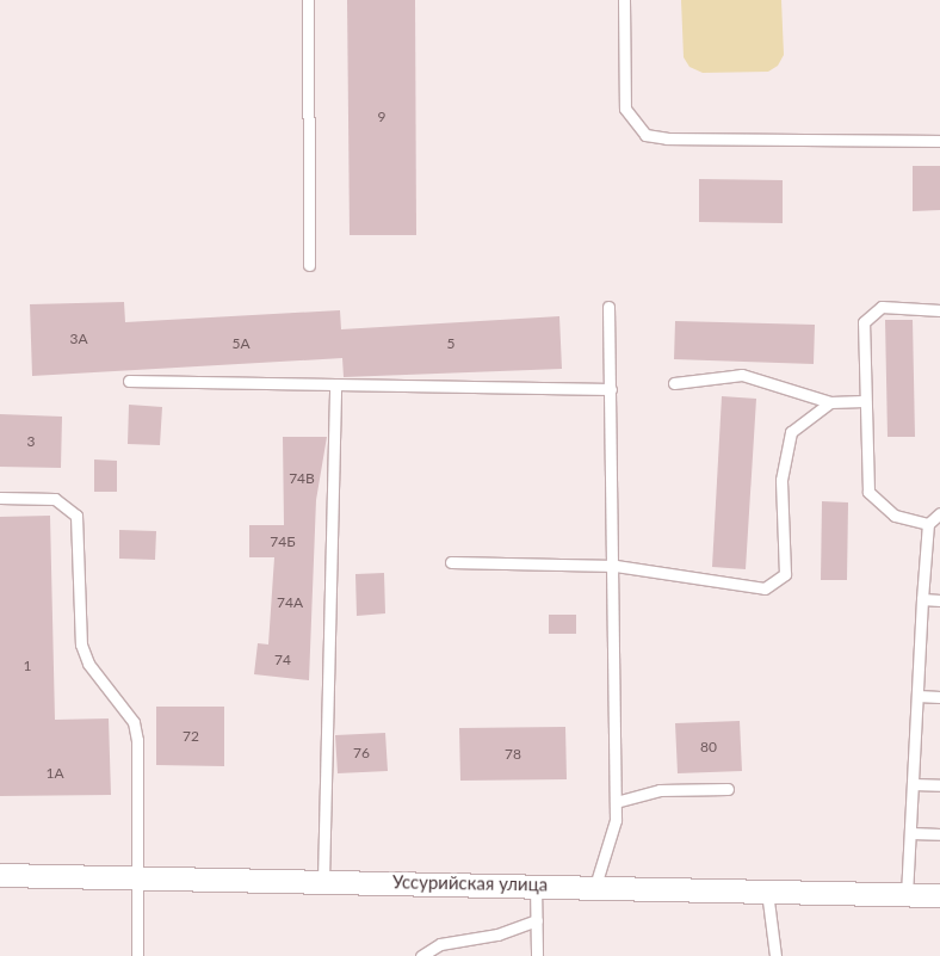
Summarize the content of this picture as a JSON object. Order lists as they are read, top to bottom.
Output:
{
  "streets": {
    "street": ["Уссурийская улица"]
  },
  "house_numbers": [
    "9",
    "3А",
    "5А",
    "5",
    "3",
    "74В",
    "74Б",
    "74А",
    "74",
    "1",
    "72",
    "80",
    "76",
    "78",
    "1А"
  ]
}
